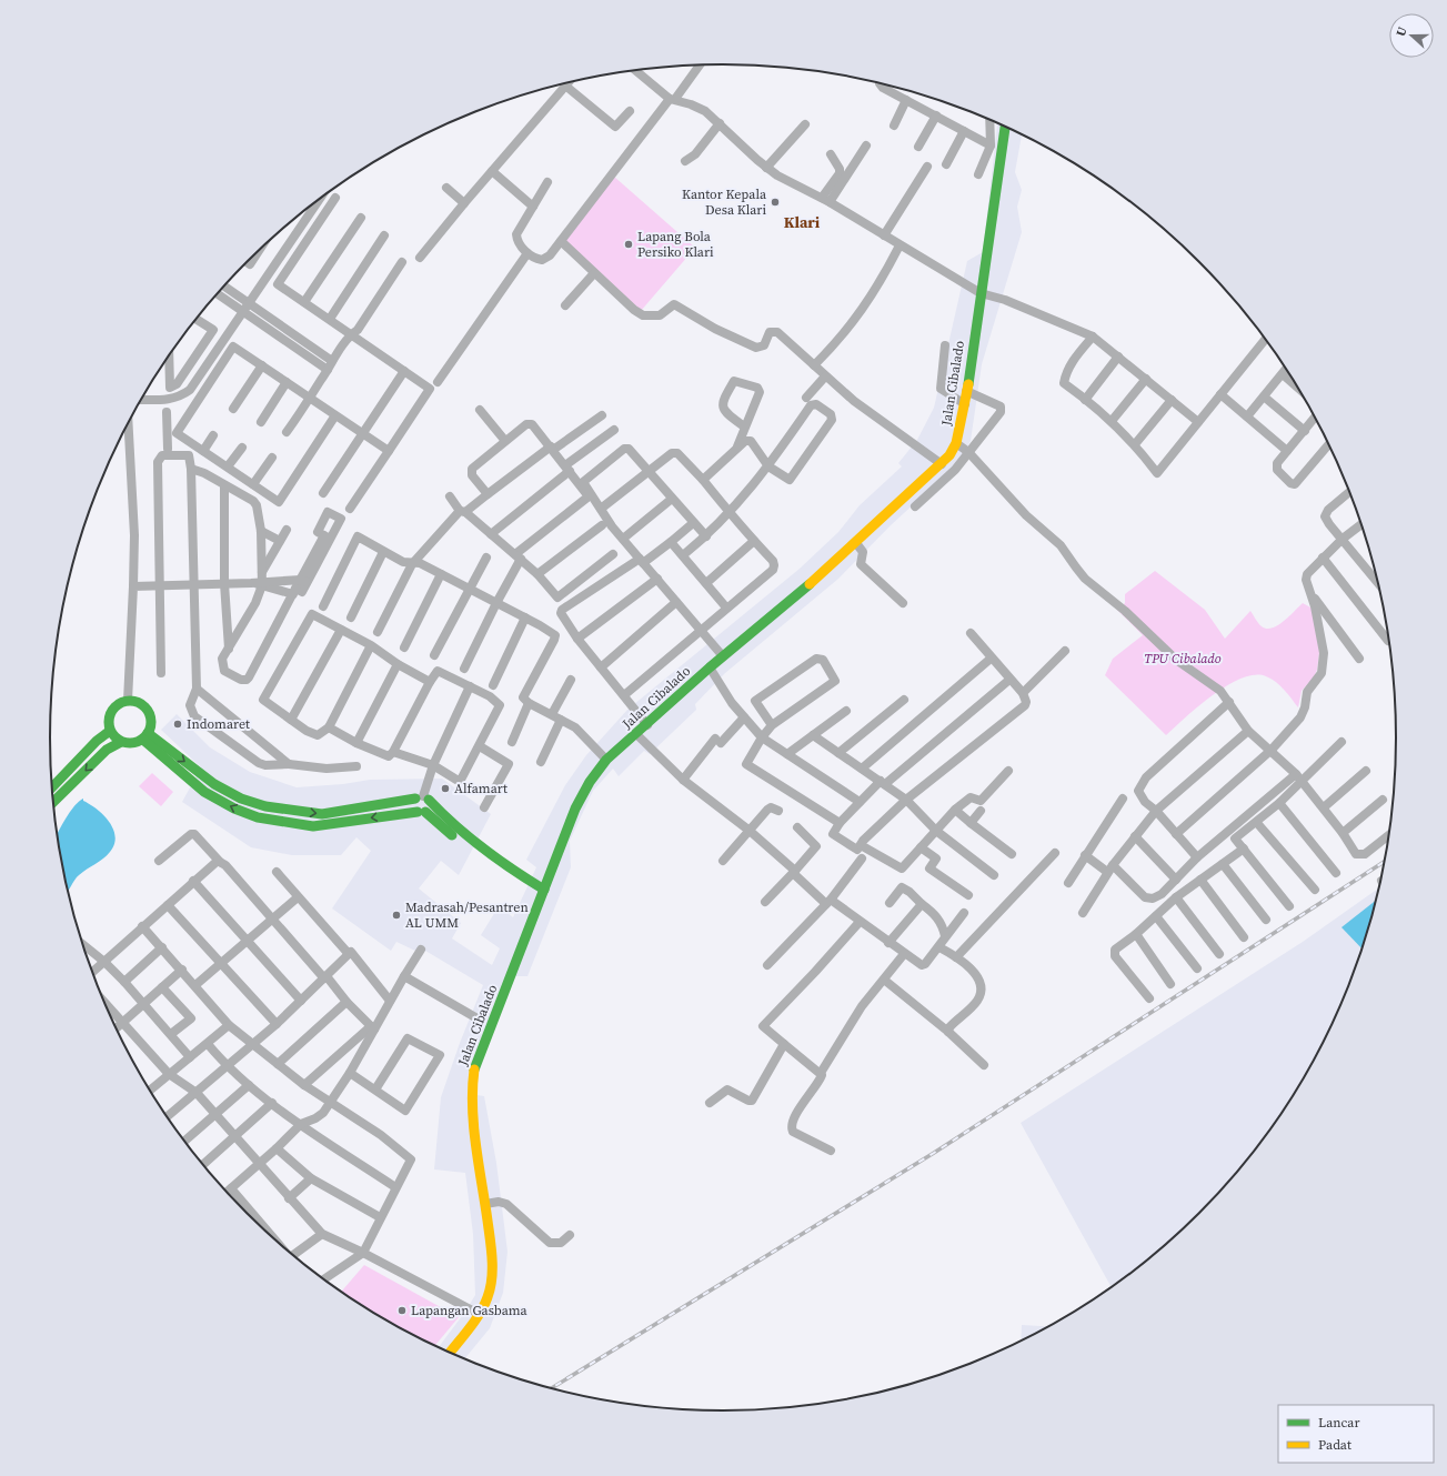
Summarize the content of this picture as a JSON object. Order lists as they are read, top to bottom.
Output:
{
  "streets": {
    "street": ["Jalan Cibalado"]
  },
  "districts": ["Klari"],
  "parks": ["TPU Cibalado"],
  "places": [
    "Kantor Kepala Desa Klari",
    "Lapang Bola Persiko Klari",
    "Indomaret",
    "Alfamart",
    "Madrasah/Pesantren AL UMM",
    "Lapangan Gasbama"
  ],
  "legend": ["Lancar", "Padat"],
  "north": "left"
}
